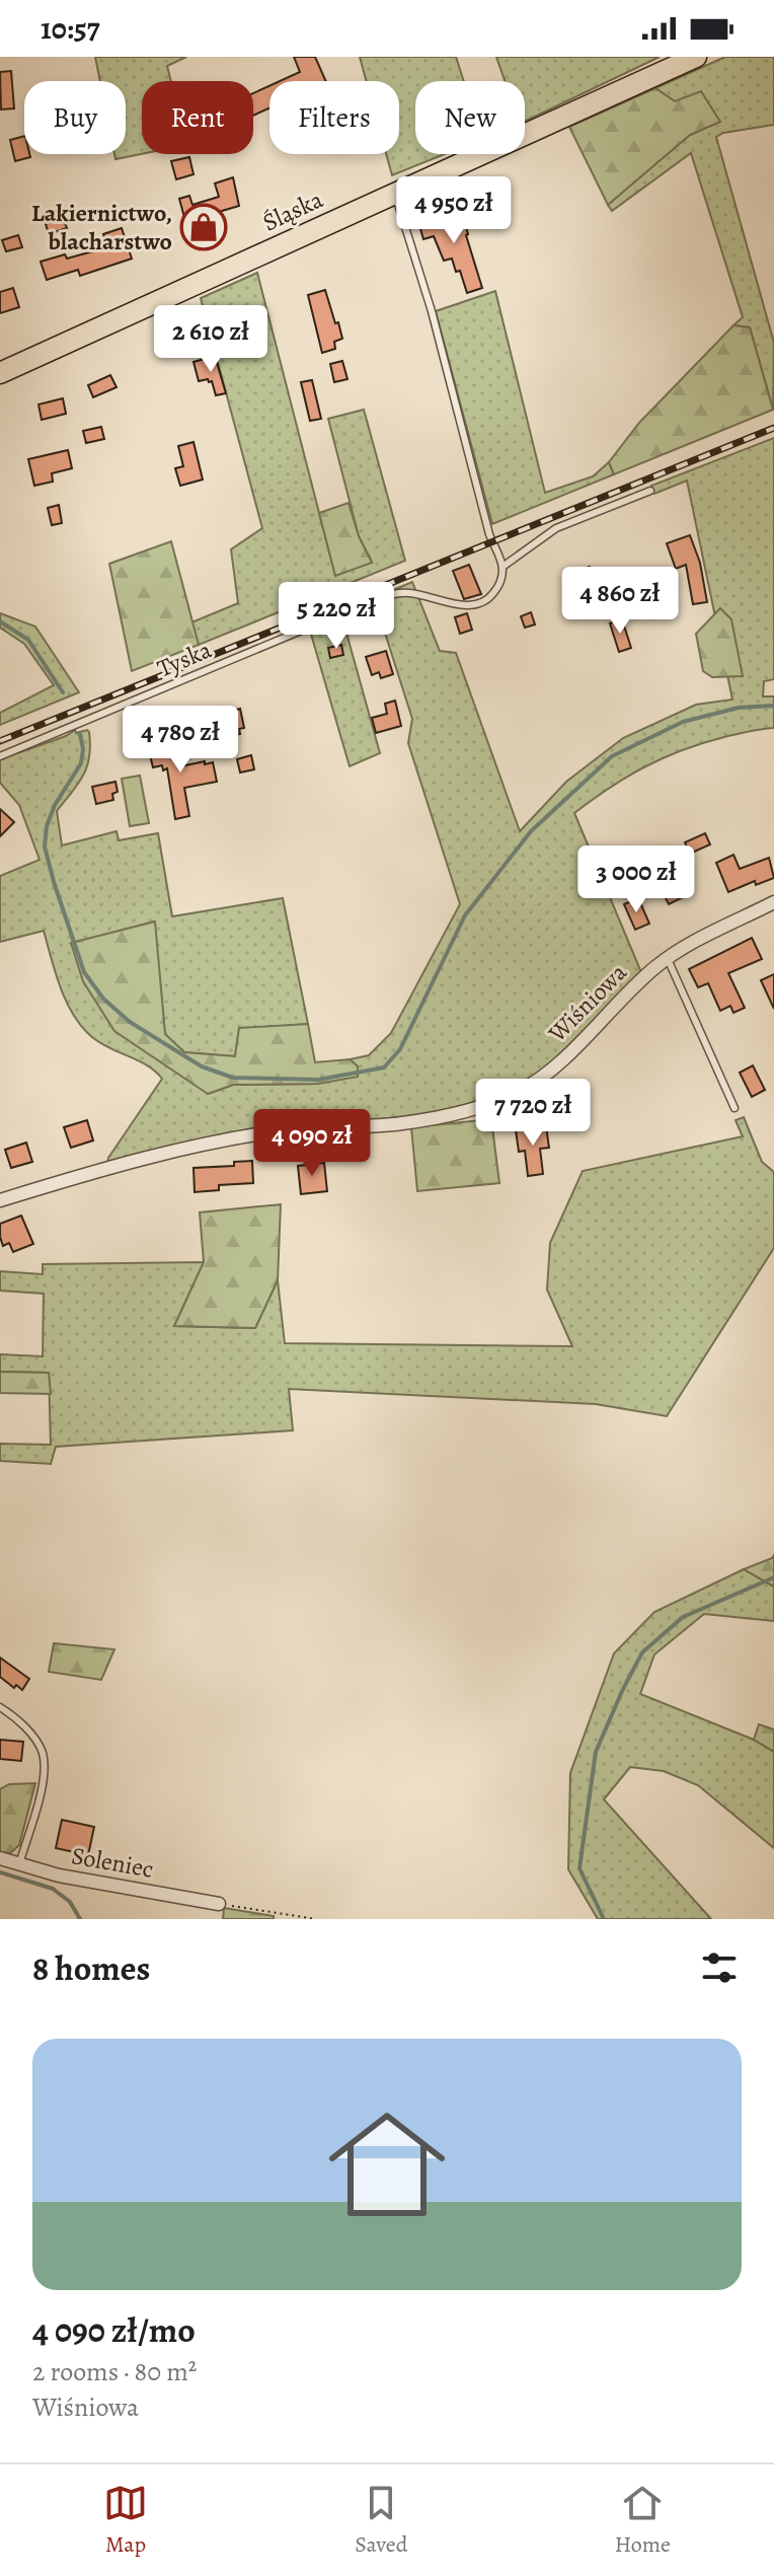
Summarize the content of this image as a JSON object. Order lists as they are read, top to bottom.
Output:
{
  "streets": {
    "main road": ["Śląska"],
    "street": ["Wiśniowa", "Soleniec"],
    "lane": ["Tyska"]
  },
  "places": {
    "shop": ["Lakiernictwo, blacharstwo"]
  },
  "page": {
    "status": "10:57",
    "chip": [
      "Buy",
      "Rent",
      "Filters",
      "New"
    ],
    "price": [
      "4 950 zł",
      "2 610 zł",
      "4 860 zł",
      "5 220 zł",
      "4 780 zł",
      "3 000 zł",
      "7 720 zł",
      "4 090 zł"
    ],
    "heading": "8 homes",
    "list": [
      {
        "name": "4 090 zł/mo",
        "note": "2 rooms · 80 m² · Wiśniowa"
      }
    ],
    "tabs": ["Map", "Saved", "Home"]
  }
}
